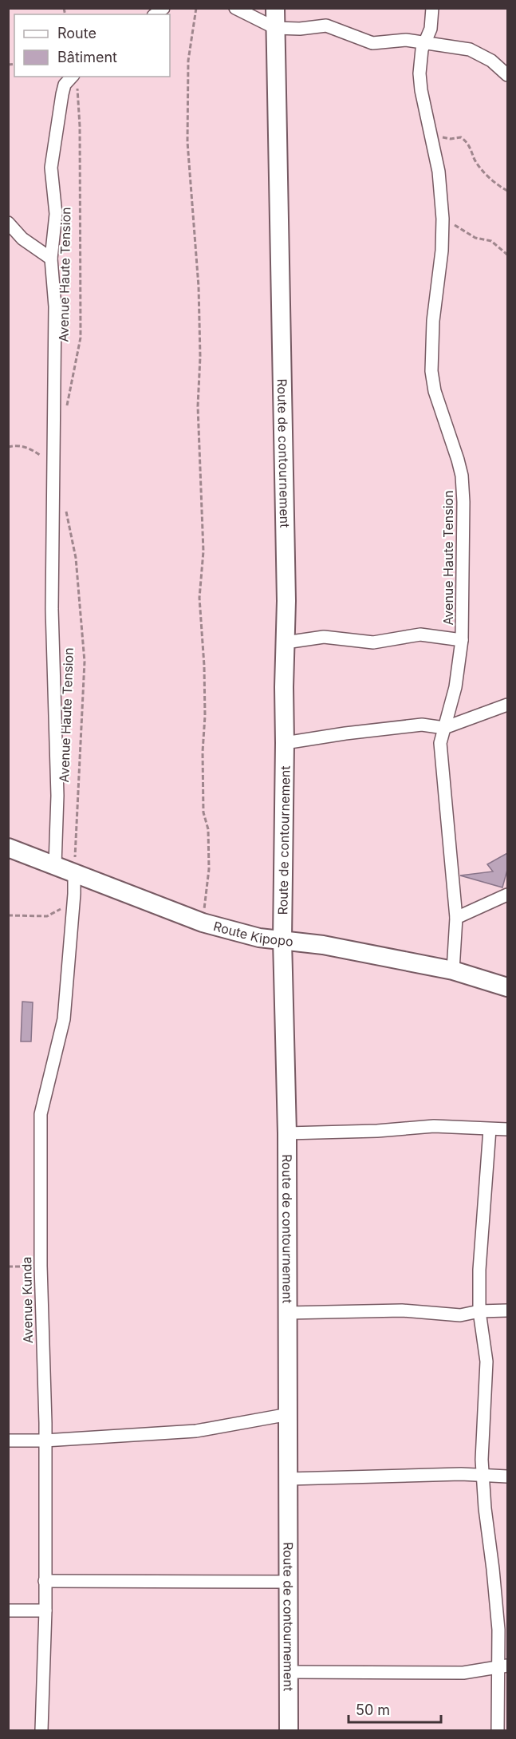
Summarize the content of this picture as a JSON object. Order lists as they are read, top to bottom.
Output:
{
  "streets": {
    "street": [
      "Avenue Haute Tension",
      "Route de contournement",
      "Route Kipopo",
      "Avenue Kunda"
    ]
  },
  "crossings": [
    ["Avenue Haute Tension", "Route Kipopo"],
    ["Avenue Haute Tension", "Avenue Kunda"],
    ["Route de contournement", "Route Kipopo"],
    ["Route Kipopo", "Avenue Kunda"]
  ],
  "legend": ["Route", "Bâtiment"],
  "scale_bar": "50 m"
}
